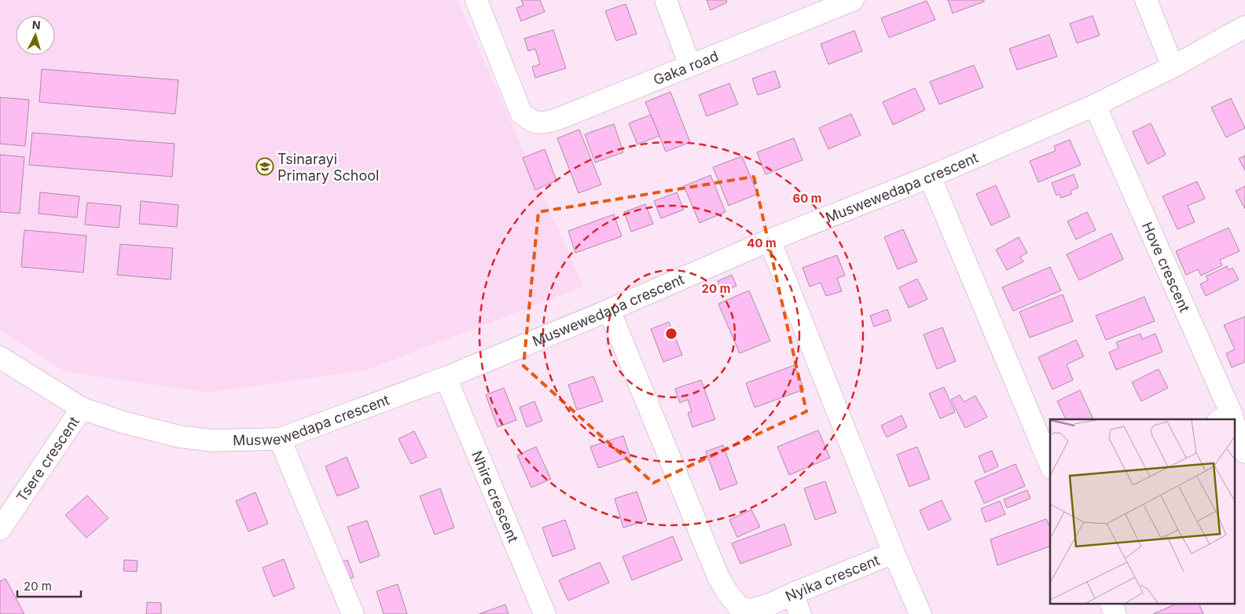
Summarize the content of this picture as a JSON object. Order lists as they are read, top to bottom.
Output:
{
  "streets": {
    "street": [
      "Gaka road",
      "Muswewedapa crescent",
      "Hove crescent",
      "Tsere crescent",
      "Nhire crescent",
      "Nyika crescent"
    ]
  },
  "crossings": [
    ["Muswewedapa crescent", "Hove crescent"],
    ["Muswewedapa crescent", "Tsere crescent"],
    ["Muswewedapa crescent", "Nhire crescent"],
    ["Muswewedapa crescent", "Nyika crescent"]
  ],
  "places": {
    "school or university": ["Tsinarayi Primary School"]
  },
  "scale_bar": "20 m",
  "north": "top",
  "rings": ["60 m", "40 m", "20 m"]
}
